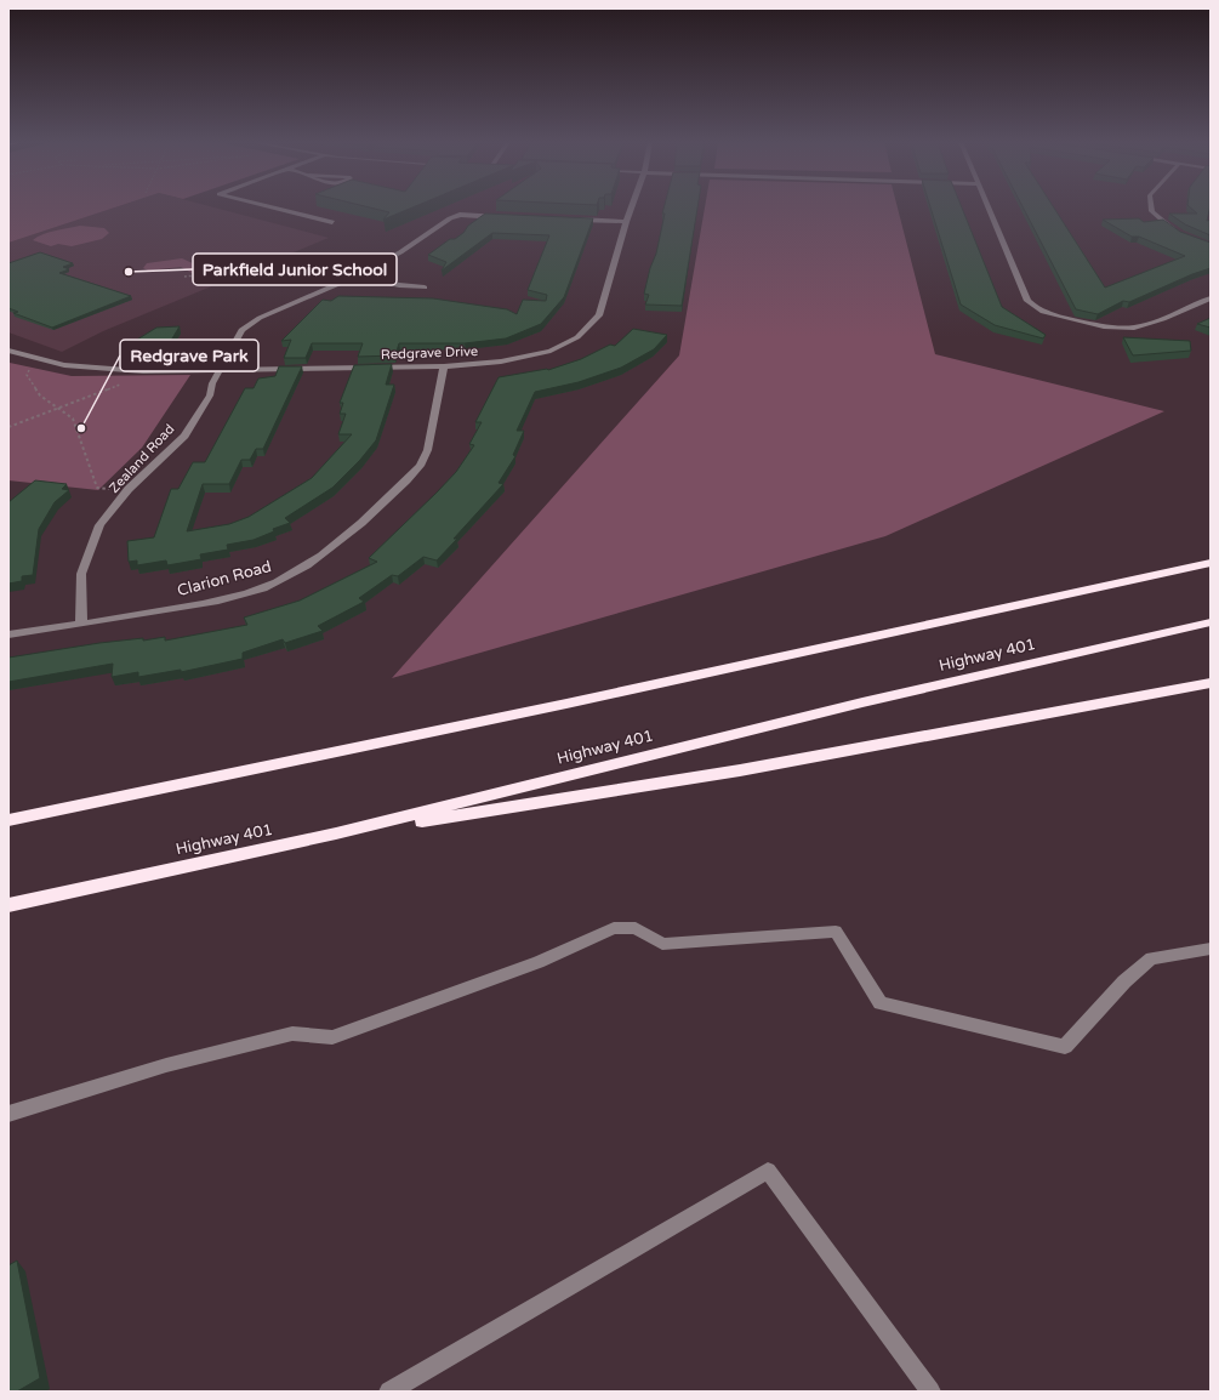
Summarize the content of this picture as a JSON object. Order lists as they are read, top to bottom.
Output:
{
  "streets": {
    "highway": ["Highway 401"],
    "street": ["Redgrave Drive", "Zealand Road", "Clarion Road"]
  },
  "crossings": [
    ["Redgrave Drive", "Zealand Road"],
    ["Redgrave Drive", "Clarion Road"],
    ["Zealand Road", "Clarion Road"]
  ],
  "places": ["Parkfield Junior School", "Redgrave Park"]
}
